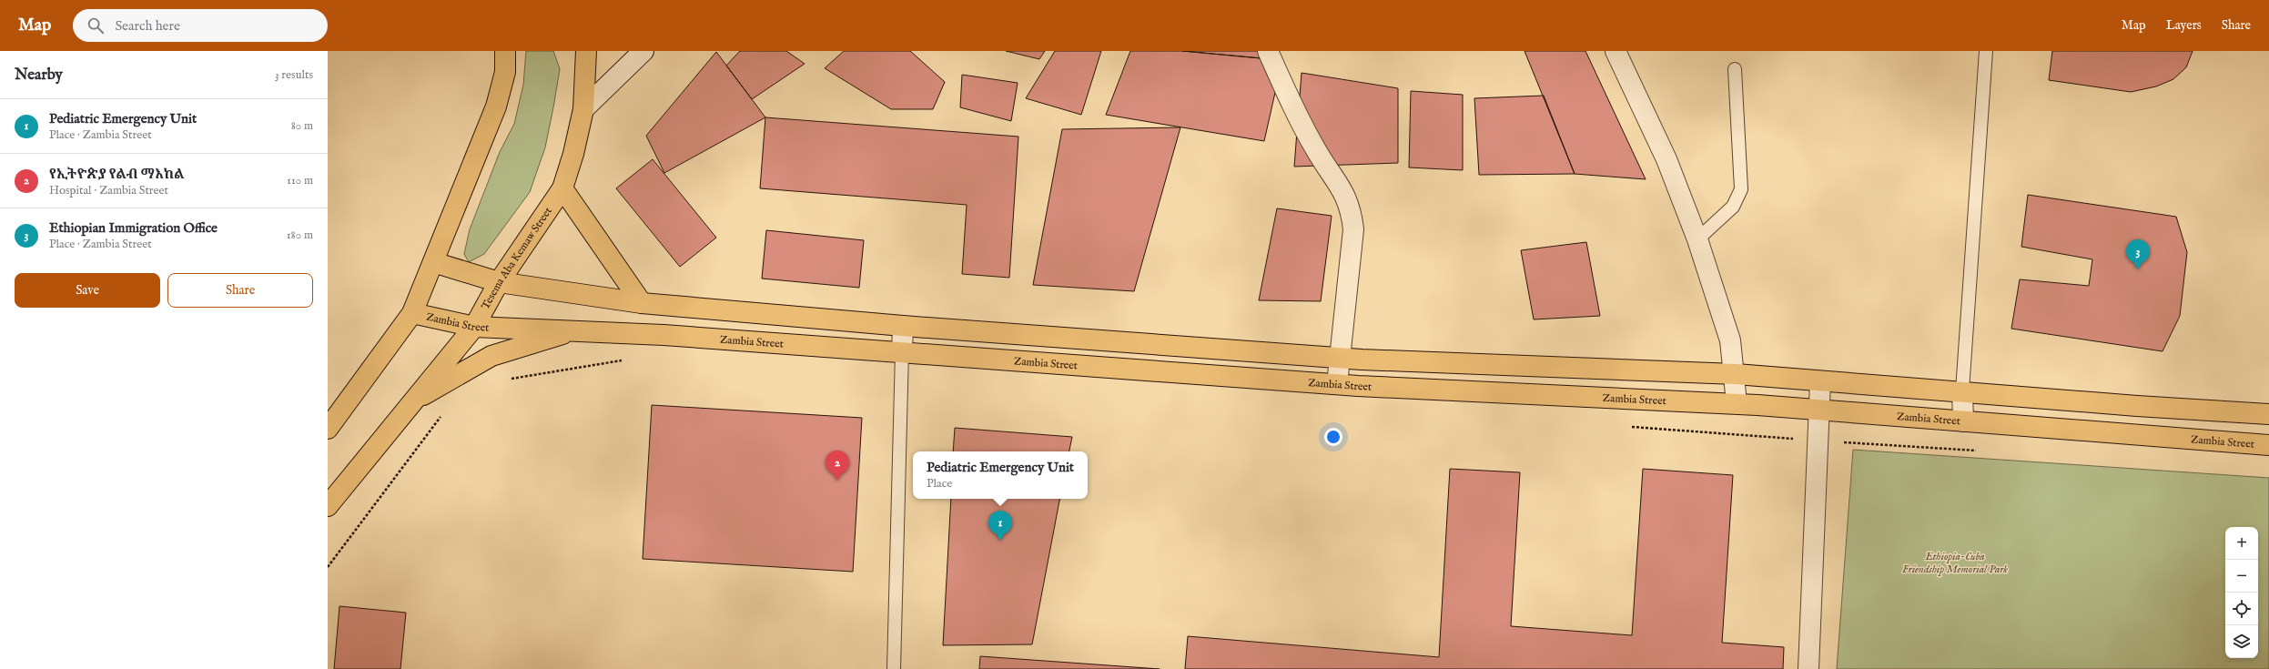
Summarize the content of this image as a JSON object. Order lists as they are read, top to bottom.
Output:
{
  "streets": {
    "main road": ["Tesema Aba Kemaw Street", "Zambia Street"]
  },
  "crossings": [
    ["Tesema Aba Kemaw Street", "Zambia Street"]
  ],
  "parks": ["Ethiopia-Cuba Friendship Memorial Park"],
  "page": {
    "header": "Map",
    "search": "Search here",
    "nav": ["Map", "Layers", "Share"],
    "heading": ["Nearby", "3 results"],
    "list": [
      {
        "mark": "1",
        "name": "Pediatric Emergency Unit",
        "note": "Place · Zambia Street",
        "value": "80 m"
      },
      {
        "mark": "2",
        "name": "የኢትዮጵያ የልብ ማእከል",
        "note": "Hospital · Zambia Street",
        "value": "110 m"
      },
      {
        "mark": "3",
        "name": "Ethiopian Immigration Office",
        "note": "Place · Zambia Street",
        "value": "180 m"
      }
    ],
    "pins": ["3", "2", "1"],
    "buttons": ["Save", "Share"],
    "popup": ["Pediatric Emergency Unit", "Place"],
    "map_buttons": ["+", "−"]
  }
}
